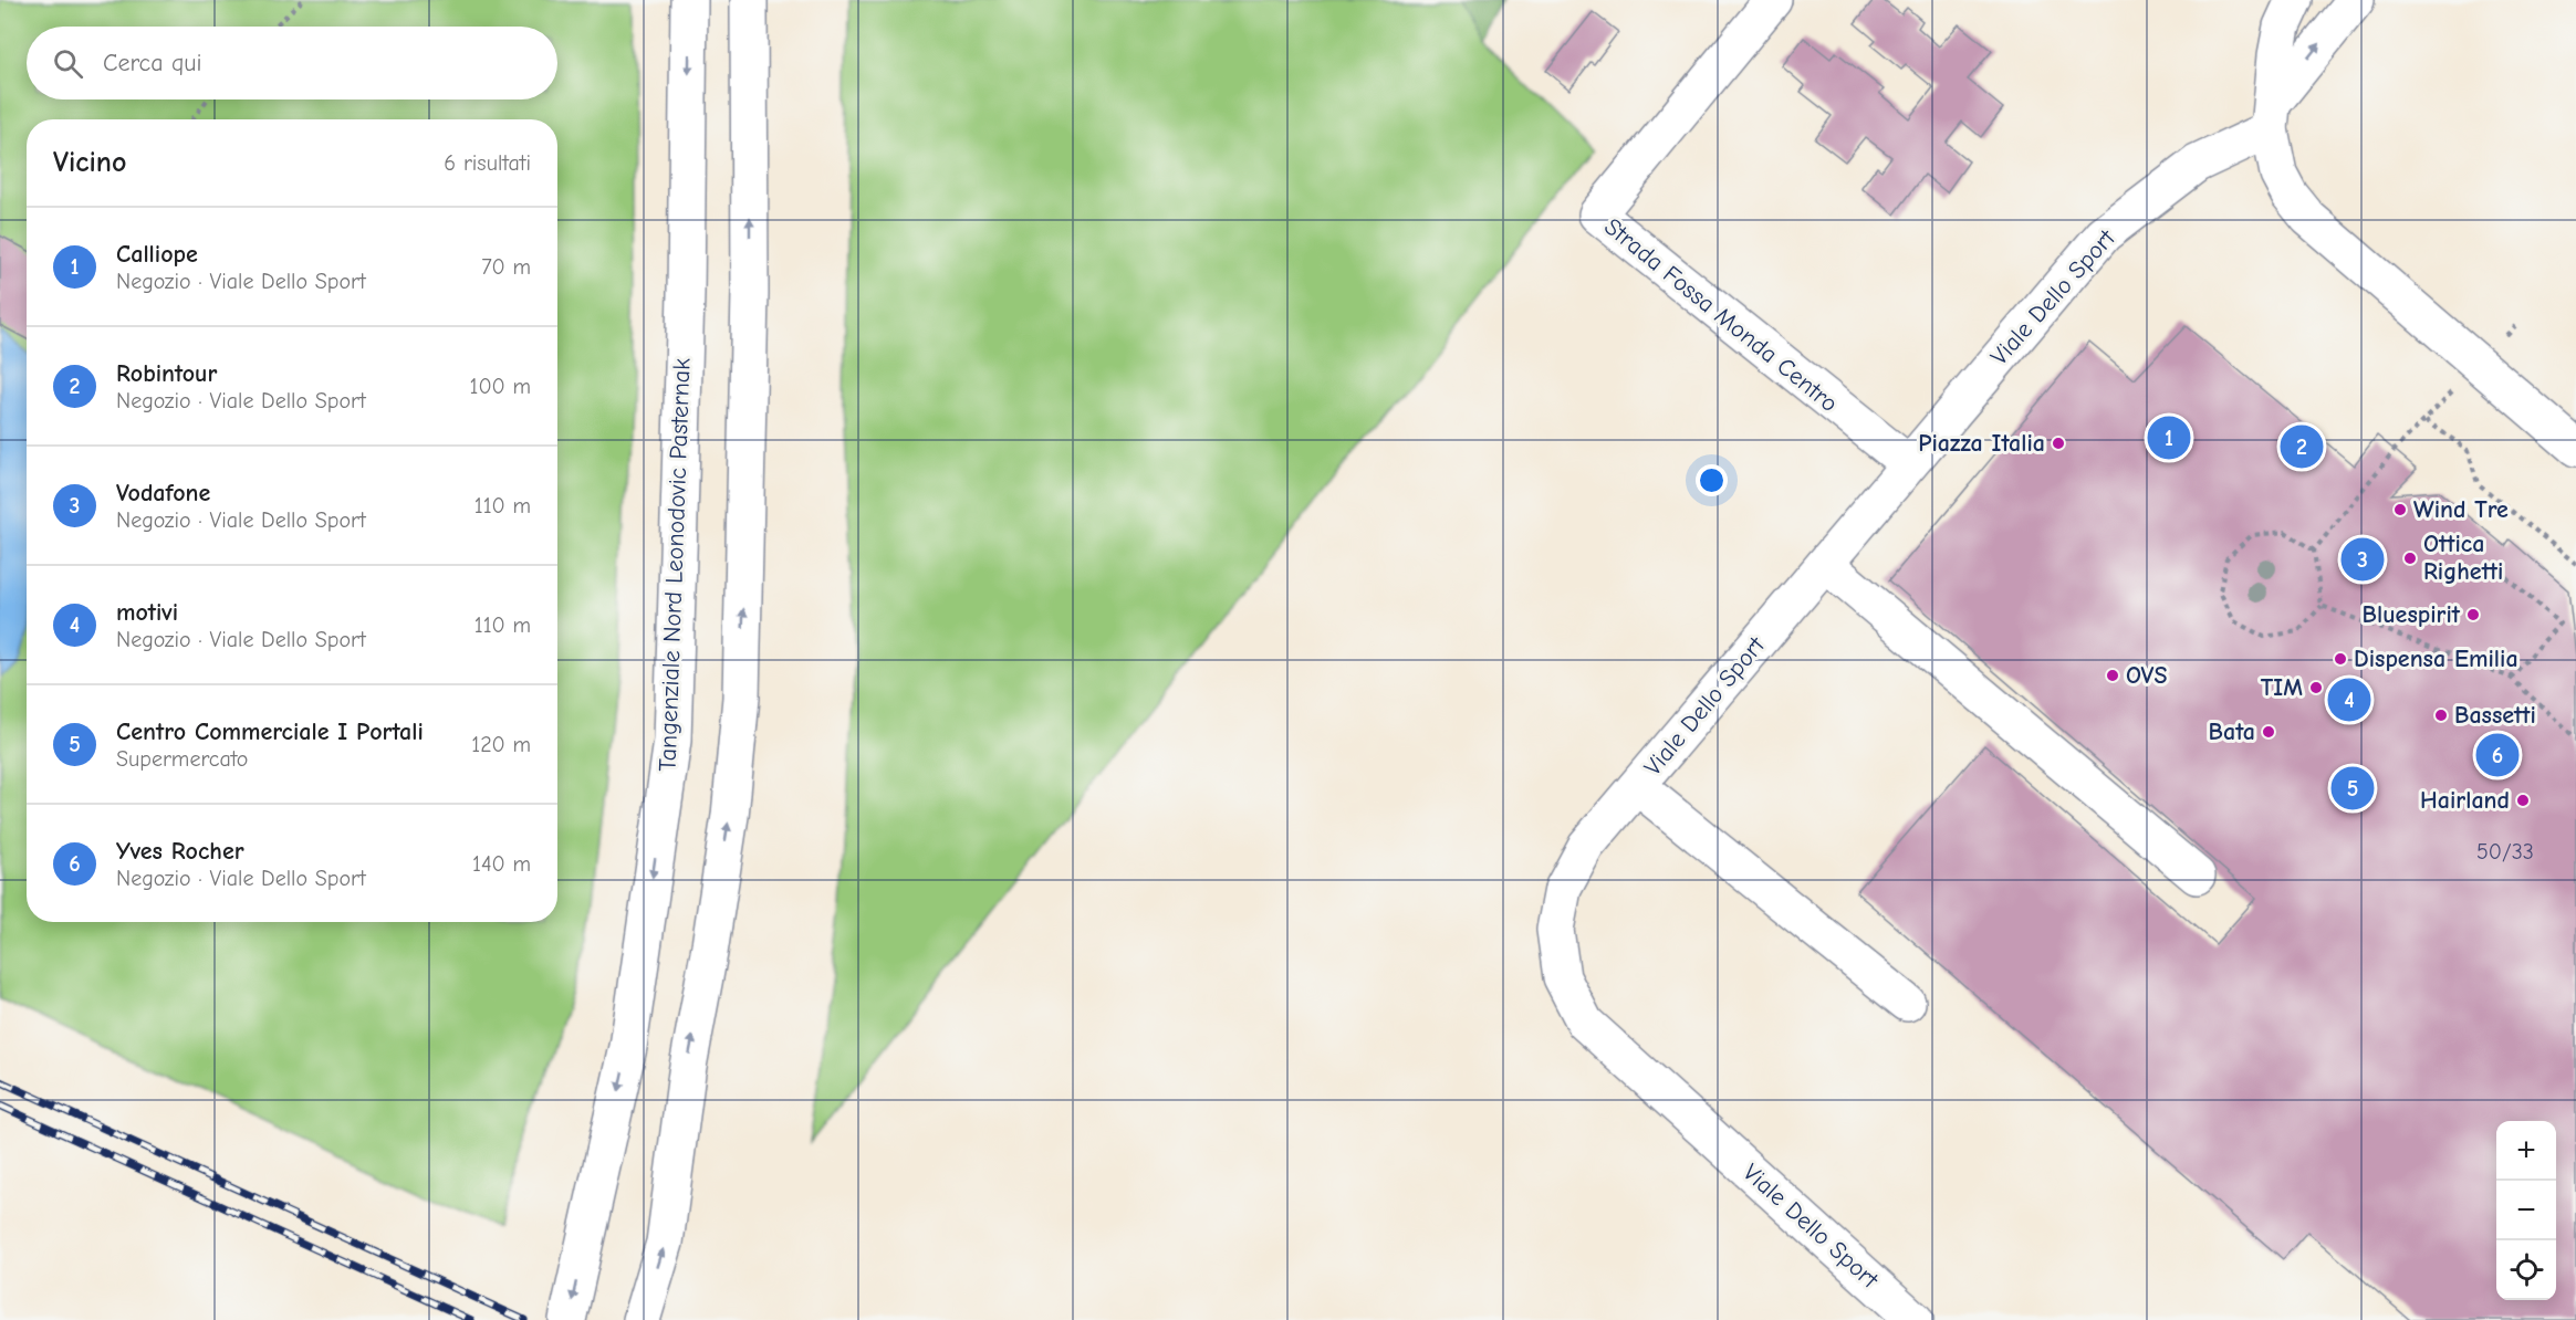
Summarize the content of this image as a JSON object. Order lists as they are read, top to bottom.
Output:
{
  "streets": {
    "main road": ["Viale Dello Sport", "Strada Fossa Monda Centro", "Tangenziale Nord Leonodovic Pasternak"]
  },
  "crossings": [
    ["Viale Dello Sport", "Strada Fossa Monda Centro"]
  ],
  "places": [
    "Piazza Italia",
    "Wind Tre",
    "Ottica Righetti",
    "Bluespirit",
    "Dispensa Emilia",
    "OVS",
    "TIM",
    "Bassetti",
    "Bata",
    "Hairland"
  ],
  "house_numbers": ["50/33"],
  "page": {
    "search": "Cerca qui",
    "heading": ["Vicino", "6 risultati"],
    "list": [
      {
        "mark": "1",
        "name": "Calliope",
        "note": "Negozio · Viale Dello Sport",
        "value": "70 m"
      },
      {
        "mark": "2",
        "name": "Robintour",
        "note": "Negozio · Viale Dello Sport",
        "value": "100 m"
      },
      {
        "mark": "3",
        "name": "Vodafone",
        "note": "Negozio · Viale Dello Sport",
        "value": "110 m"
      },
      {
        "mark": "4",
        "name": "motivi",
        "note": "Negozio · Viale Dello Sport",
        "value": "110 m"
      },
      {
        "mark": "5",
        "name": "Centro Commerciale I Portali",
        "note": "Supermercato",
        "value": "120 m"
      },
      {
        "mark": "6",
        "name": "Yves Rocher",
        "note": "Negozio · Viale Dello Sport",
        "value": "140 m"
      }
    ],
    "pins": [
      "1",
      "2",
      "3",
      "4",
      "6",
      "5"
    ],
    "map_buttons": ["+", "−"]
  }
}
